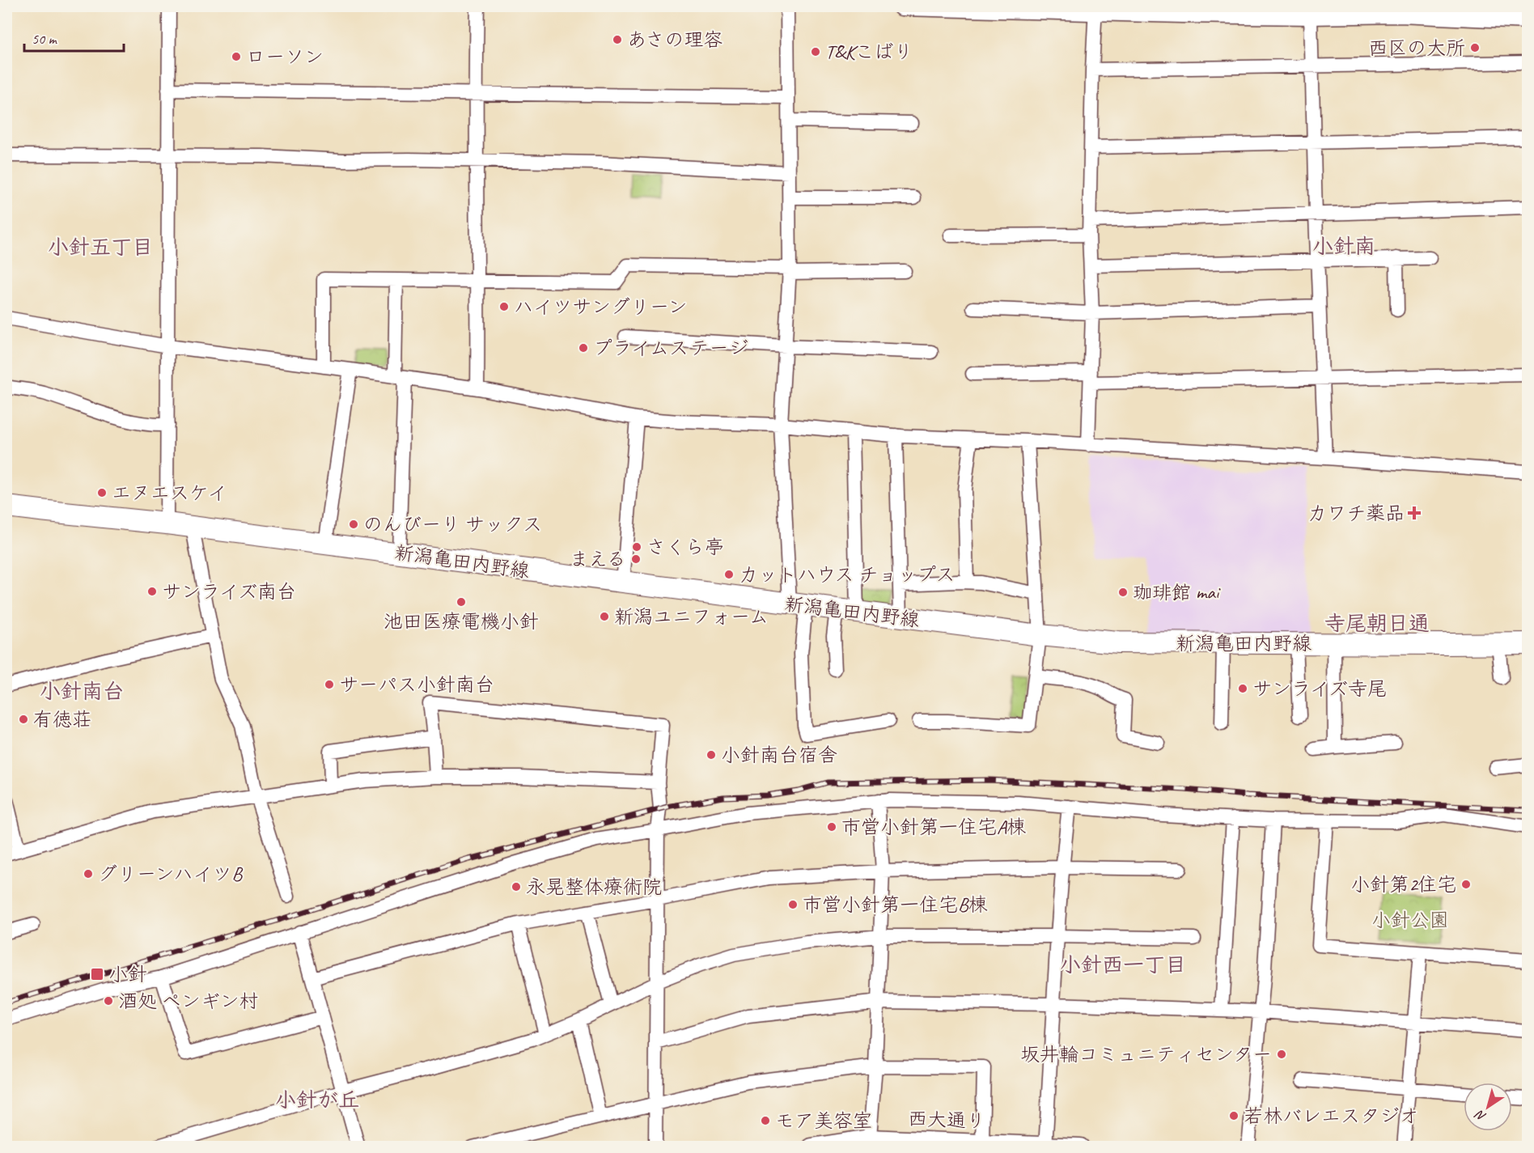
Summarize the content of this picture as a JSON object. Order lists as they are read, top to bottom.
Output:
{
  "streets": {
    "main road": ["新潟亀田内野線"],
    "street": ["西大通り"]
  },
  "districts": [
    "小針南",
    "小針五丁目",
    "寺尾朝日通",
    "小針南台",
    "小針西一丁目",
    "小針が丘"
  ],
  "parks": ["小針公園"],
  "places": {
    "other": [
      "あさの理容",
      "西区の大所",
      "T&Kこばり",
      "ローソン",
      "ハイツサングリーン",
      "プライムステージ",
      "エヌエスケイ",
      "のんびーり サックス",
      "さくら亭",
      "まえる",
      "カットハウス チョップス",
      "サンライズ南台",
      "珈琲館 mai",
      "池田医療電機小針",
      "新潟ユニフォーム",
      "サーパス小針南台",
      "サンライズ寺尾",
      "有徳荘",
      "小針南台宿舎",
      "市営小針第一住宅A棟",
      "グリーンハイツB",
      "小針第2住宅",
      "永晃整体療術院",
      "市営小針第一住宅B棟",
      "酒処 ペンギン村",
      "坂井輪コミュニティセンター",
      "若林バレエスタジオ",
      "モア美容室"
    ],
    "health": ["カワチ薬品"],
    "transit": ["小針"]
  },
  "scale_bar": "50 m",
  "north": "bottom left"
}
